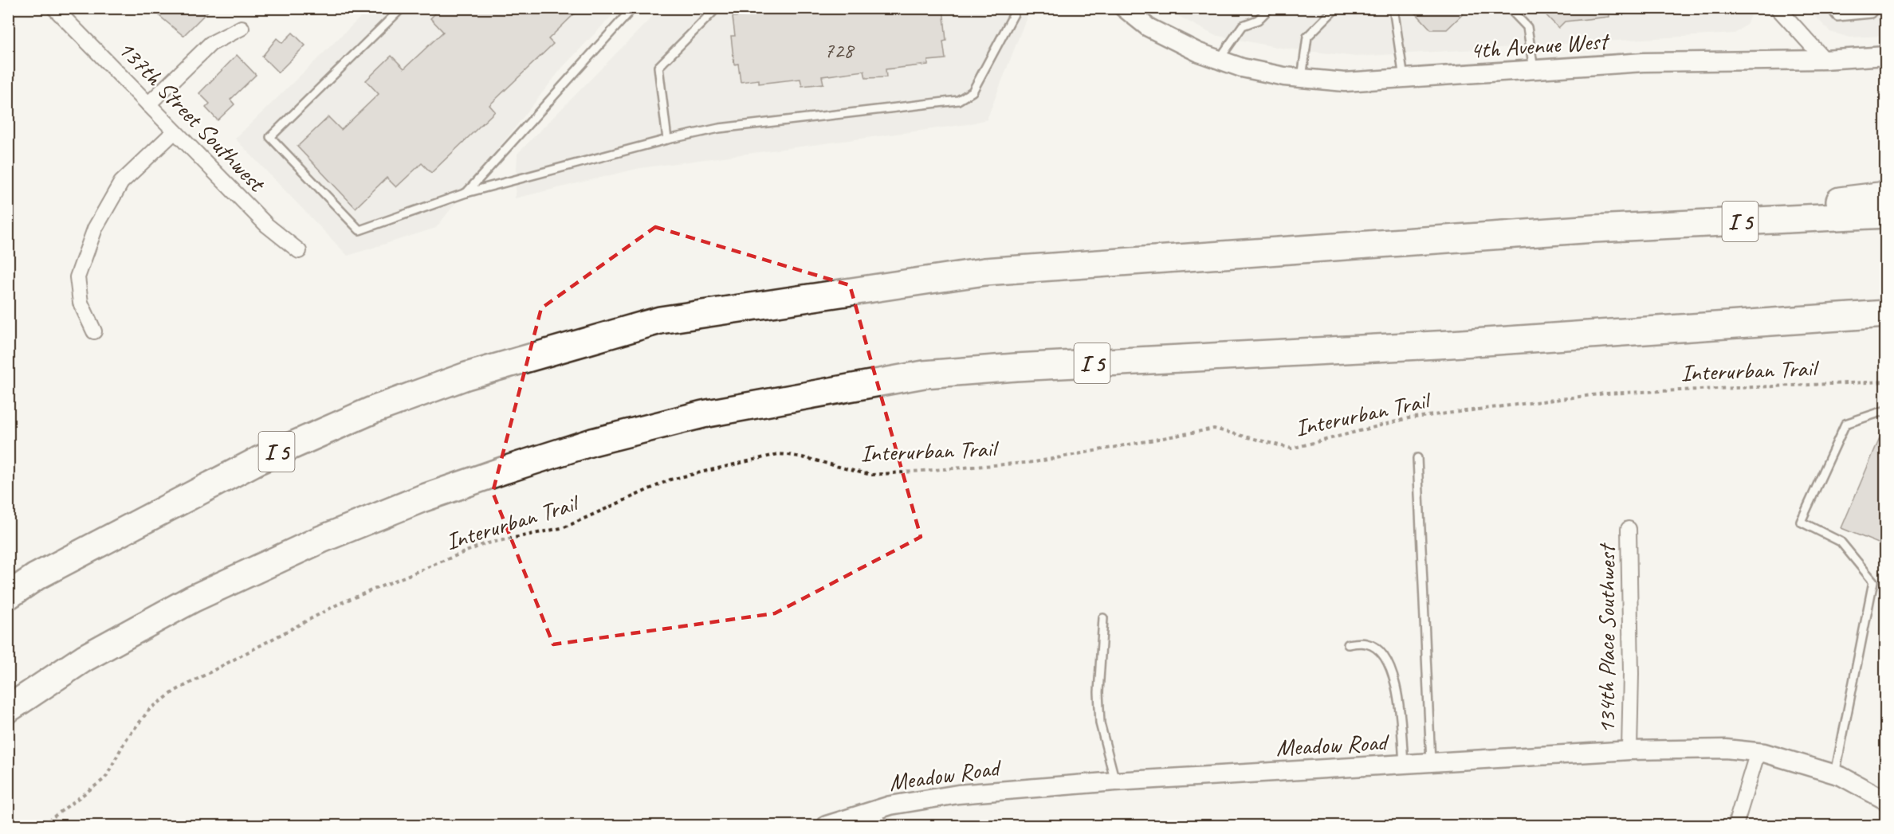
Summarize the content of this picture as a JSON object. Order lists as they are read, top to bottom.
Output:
{
  "streets": {
    "highway": ["I 5"],
    "street": [
      "4th Avenue West",
      "137th Street Southwest",
      "134th Place Southwest",
      "Meadow Road"
    ],
    "path": ["Interurban Trail"]
  },
  "crossings": [
    ["134th Place Southwest", "Meadow Road"]
  ],
  "house_numbers": ["728"]
}
